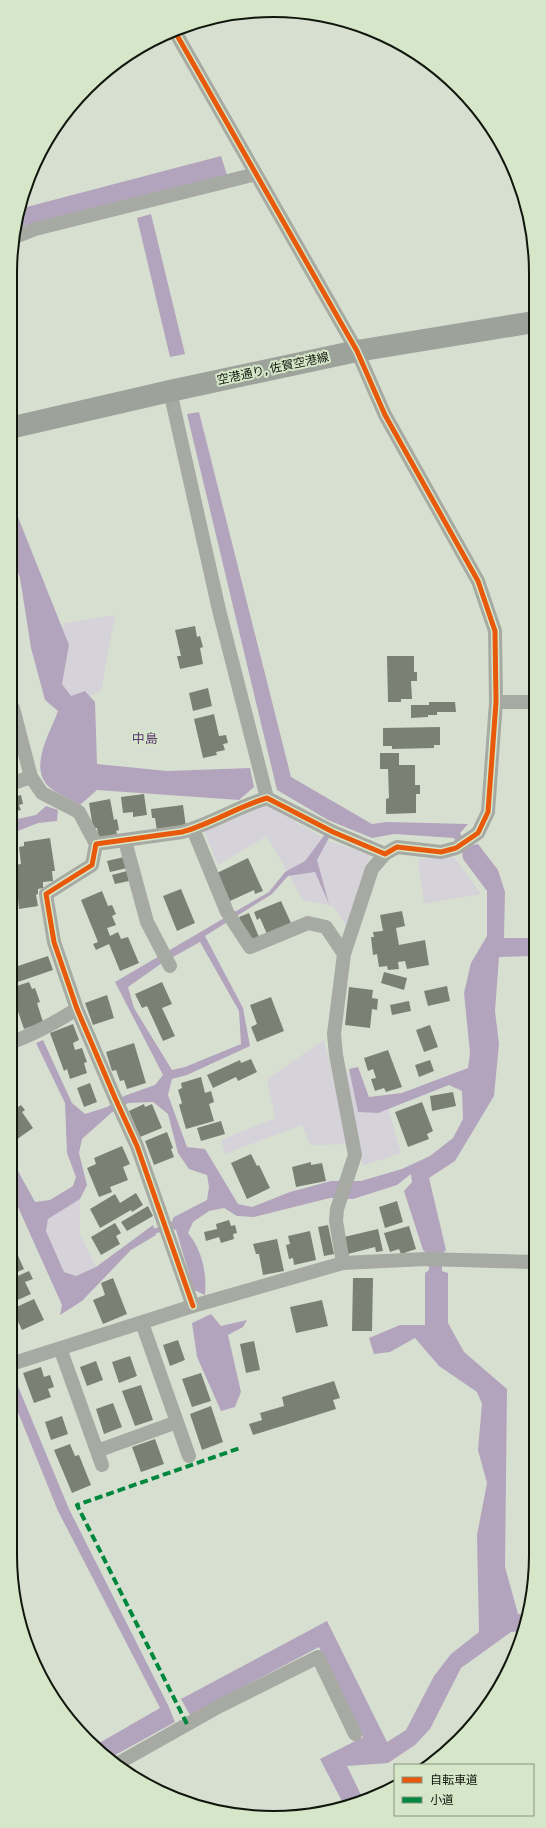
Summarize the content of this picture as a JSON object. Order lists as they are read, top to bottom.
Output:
{
  "streets": {
    "main road": ["空港通り, 佐賀空港線"]
  },
  "districts": ["中島"],
  "legend": ["自転車道", "小道"]
}
